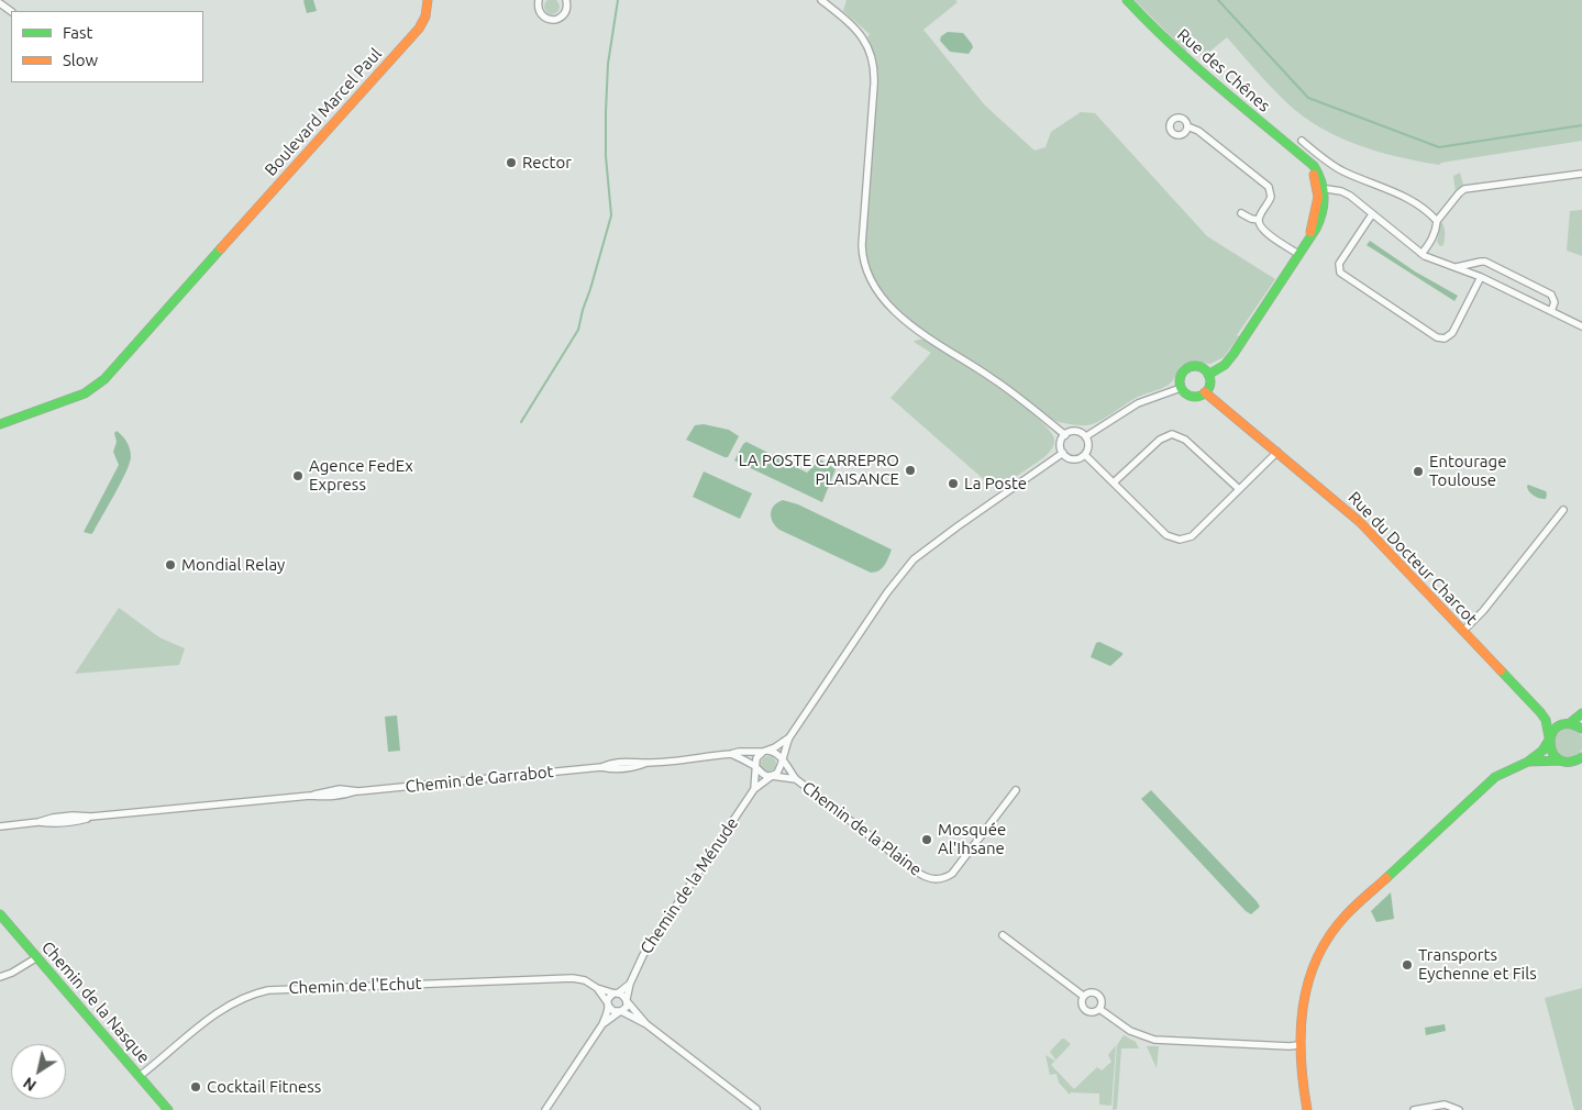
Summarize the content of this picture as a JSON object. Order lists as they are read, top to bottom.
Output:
{
  "streets": {
    "street": [
      "Rue des Chênes",
      "Boulevard Marcel Paul",
      "Rue du Docteur Charcot",
      "Chemin de Garrabot",
      "Chemin de la Plaine",
      "Chemin de la Ménude",
      "Chemin de l'Echut",
      "Chemin de la Nasque"
    ]
  },
  "crossings": [
    ["Chemin de Garrabot", "Chemin de la Plaine"],
    ["Chemin de Garrabot", "Chemin de la Ménude"],
    ["Chemin de la Plaine", "Chemin de la Ménude"],
    ["Chemin de la Ménude", "Chemin de l'Echut"],
    ["Chemin de l'Echut", "Chemin de la Nasque"]
  ],
  "places": [
    "Rector",
    "LA POSTE CARREPRO PLAISANCE",
    "Entourage Toulouse",
    "Agence FedEx Express",
    "La Poste",
    "Mondial Relay",
    "Mosquée Al'Ihsane",
    "Transports Eychenne et Fils",
    "Cocktail Fitness"
  ],
  "legend": ["Fast", "Slow"],
  "north": "bottom left"
}
